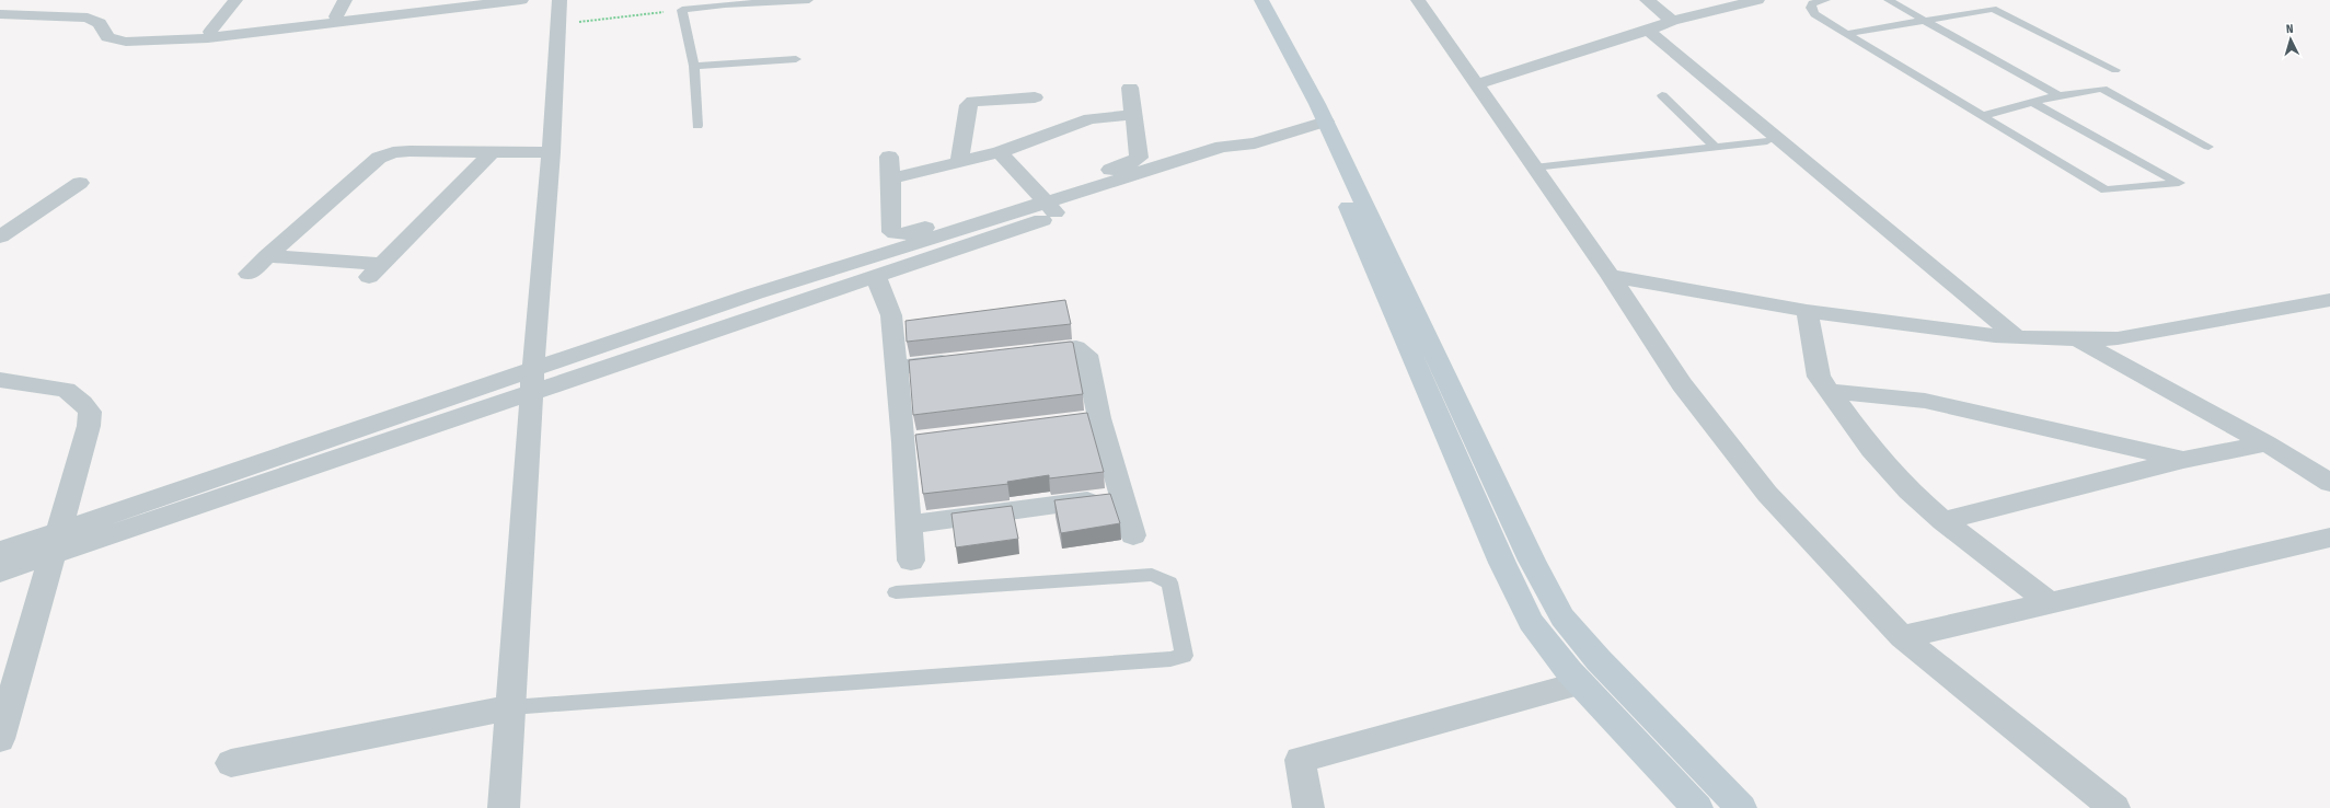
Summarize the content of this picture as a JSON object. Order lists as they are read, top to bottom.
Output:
{
  "north": "top"
}
